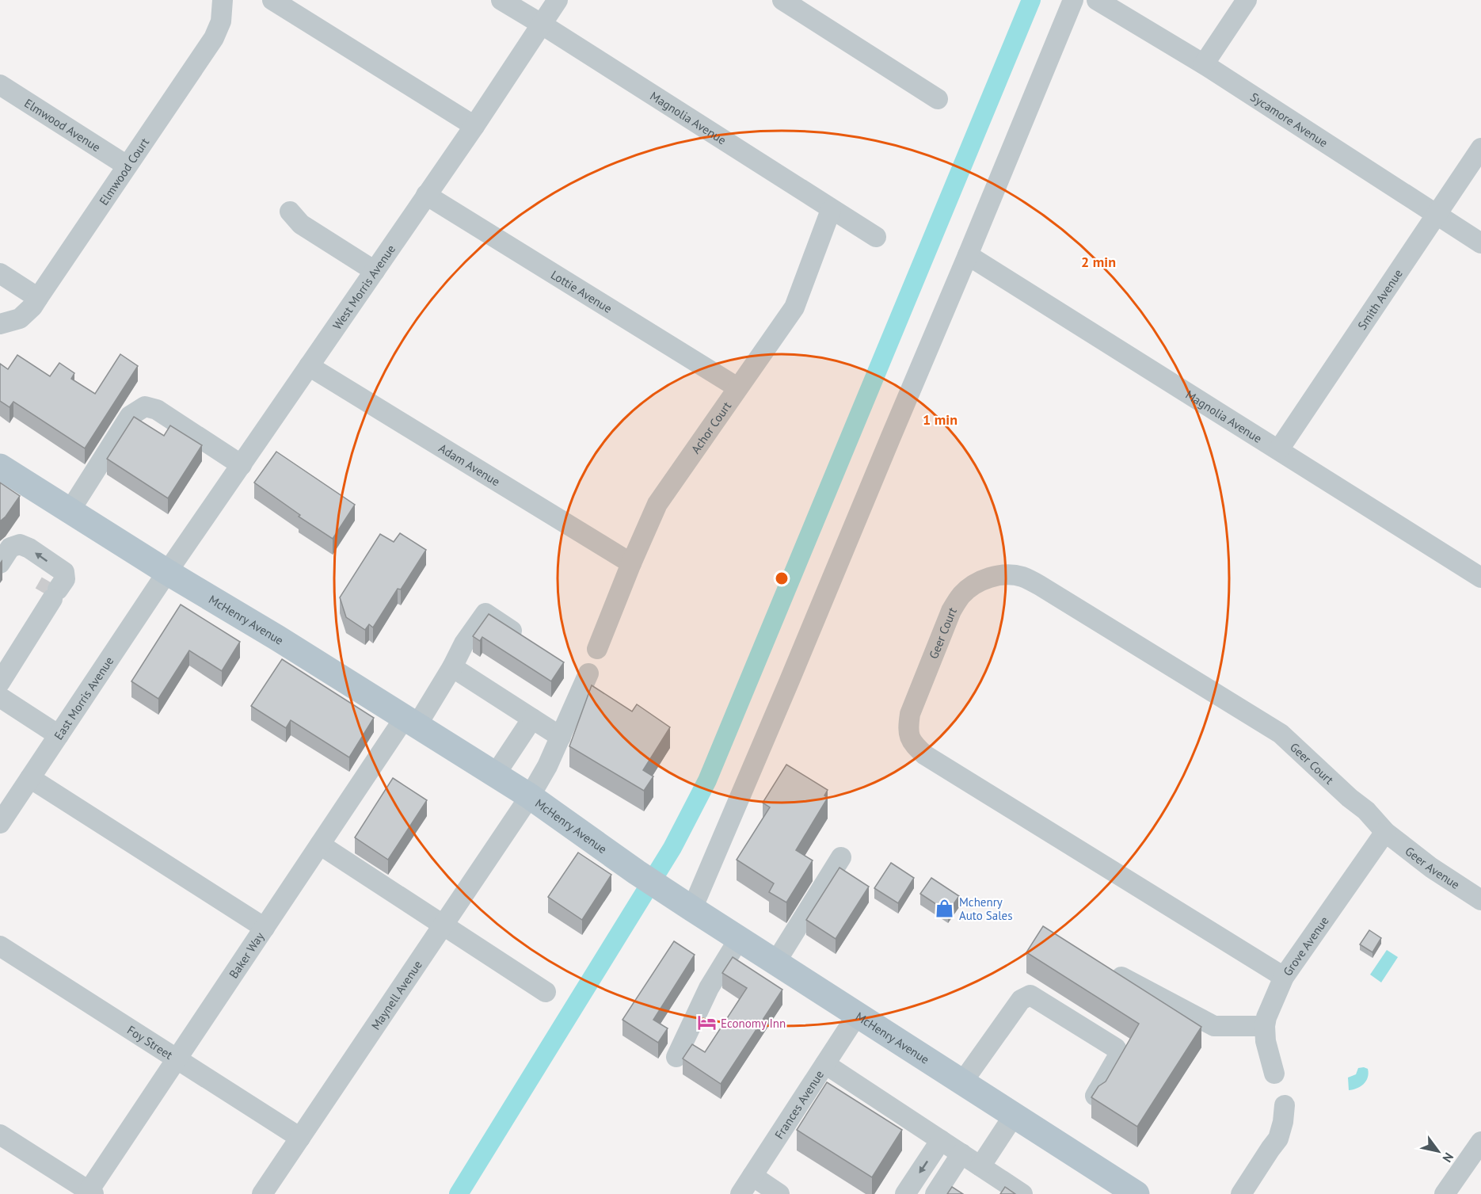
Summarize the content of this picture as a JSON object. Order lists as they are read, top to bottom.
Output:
{
  "streets": {
    "main road": ["McHenry Avenue"],
    "street": [
      "Magnolia Avenue",
      "Sycamore Avenue",
      "Elmwood Avenue",
      "Elmwood Court",
      "West Morris Avenue",
      "Lottie Avenue",
      "Smith Avenue",
      "Achor Court",
      "Adam Avenue",
      "Geer Court",
      "East Morris Avenue",
      "Geer Avenue",
      "Grove Avenue",
      "Baker Way",
      "Maynell Avenue",
      "Foy Street",
      "Frances Avenue"
    ]
  },
  "crossings": [
    ["Magnolia Avenue", "West Morris Avenue"],
    ["Magnolia Avenue", "Smith Avenue"],
    ["Magnolia Avenue", "Achor Court"],
    ["Sycamore Avenue", "Smith Avenue"],
    ["Elmwood Avenue", "Elmwood Court"],
    ["West Morris Avenue", "Lottie Avenue"],
    ["West Morris Avenue", "Adam Avenue"],
    ["West Morris Avenue", "McHenry Avenue"],
    ["West Morris Avenue", "East Morris Avenue"],
    ["Lottie Avenue", "Achor Court"],
    ["Achor Court", "Adam Avenue"],
    ["McHenry Avenue", "East Morris Avenue"],
    ["McHenry Avenue", "Baker Way"],
    ["McHenry Avenue", "Maynell Avenue"],
    ["McHenry Avenue", "Frances Avenue"],
    ["Geer Court", "Geer Avenue"],
    ["Geer Court", "Grove Avenue"],
    ["Geer Avenue", "Grove Avenue"],
    ["Baker Way", "Foy Street"],
    ["Maynell Avenue", "Foy Street"]
  ],
  "places": {
    "shop": ["Mchenry Auto Sales"],
    "hotel": ["Economy Inn"]
  },
  "north": "bottom right",
  "rings": ["2 min", "1 min"]
}
